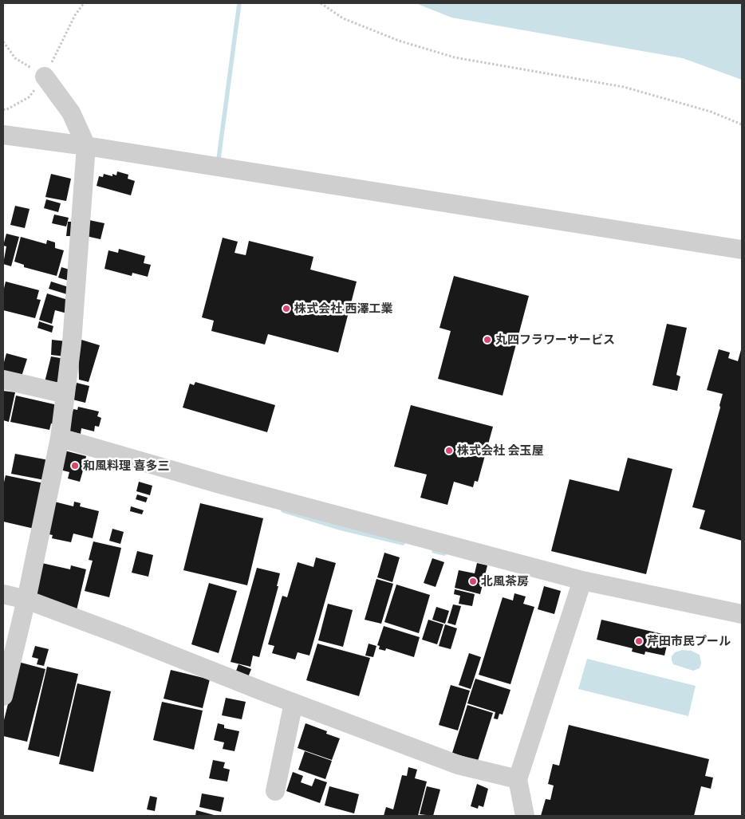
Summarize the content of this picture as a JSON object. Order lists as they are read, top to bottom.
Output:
{
  "places": [
    "株式会社 西澤工業",
    "丸四フラワーサービス",
    "株式会社 会玉屋",
    "和風料理 喜多三",
    "北風茶房",
    "芹田市民プール"
  ]
}
